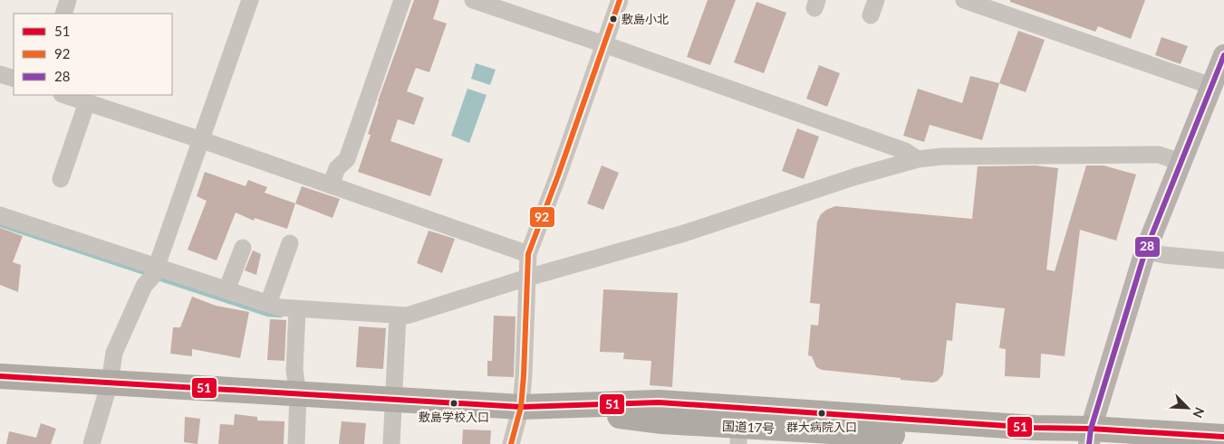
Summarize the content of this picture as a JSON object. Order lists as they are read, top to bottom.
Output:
{
  "streets": {
    "highway": ["国道17号"]
  },
  "places": ["敷島小北", "敷島学校入口", "群大病院入口"],
  "lines": ["transit line 92", "transit line 28", "transit line 51"],
  "legend": ["51", "92", "28"],
  "north": "bottom right"
}
